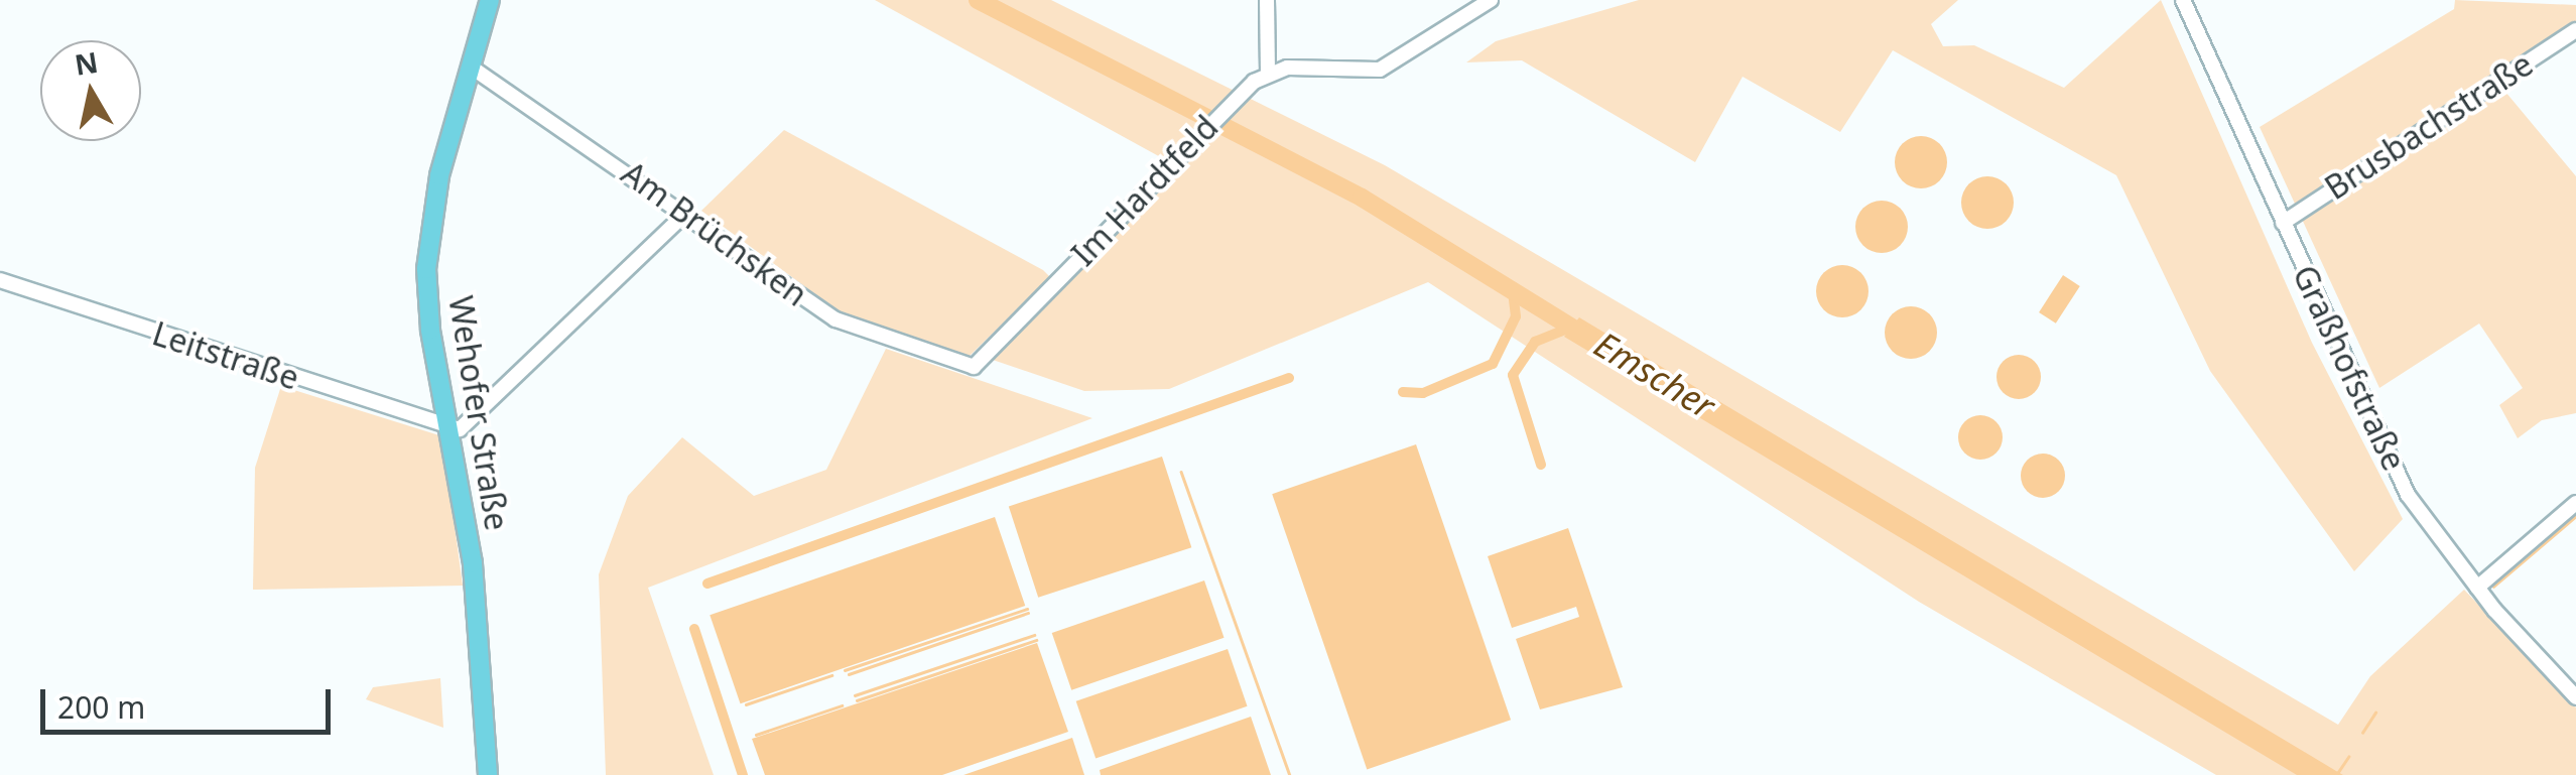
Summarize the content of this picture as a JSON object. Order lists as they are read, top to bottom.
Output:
{
  "streets": {
    "main road": ["Wehofer Straße"],
    "street": [
      "Brusbachstraße",
      "Im Hardtfeld",
      "Am Brüchsken",
      "Leitstraße",
      "Graßhofstraße"
    ]
  },
  "crossings": [
    ["Brusbachstraße", "Graßhofstraße"],
    ["Im Hardtfeld", "Am Brüchsken"],
    ["Am Brüchsken", "Wehofer Straße"],
    ["Leitstraße", "Wehofer Straße"]
  ],
  "water": ["Emscher"],
  "scale_bar": "200 m",
  "north": "top"
}
